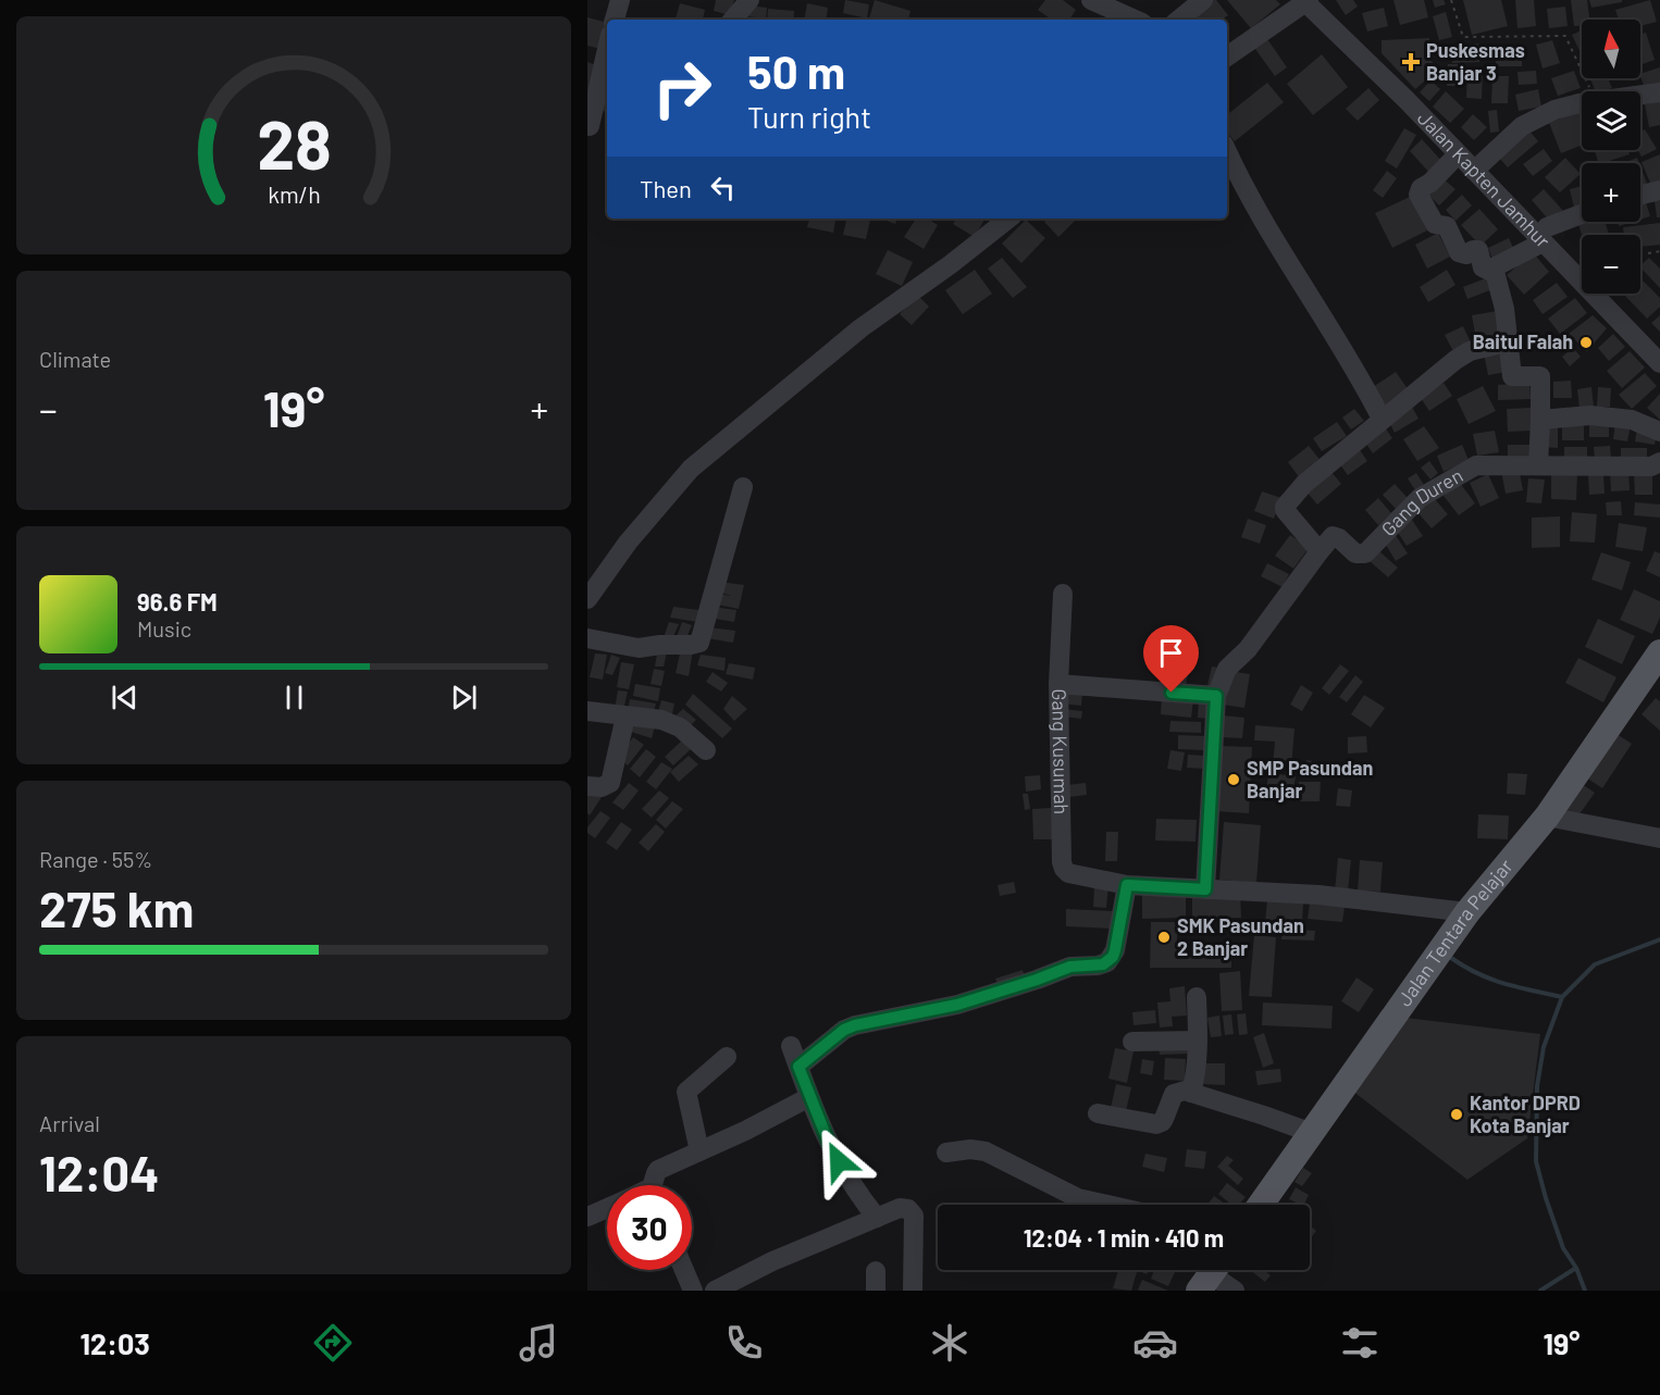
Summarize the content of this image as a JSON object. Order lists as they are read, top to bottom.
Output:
{
  "streets": {
    "main road": ["Jalan Tentara Pelajar"],
    "street": ["Jalan Kapten Jamhur", "Gang Duren", "Gang Kusumah"]
  },
  "crossings": [
    ["Gang Kusumah", "Jalan Tentara Pelajar"]
  ],
  "places": {
    "health": ["Puskesmas Banjar 3"],
    "other": [
      "Baitul Falah",
      "SMP Pasundan Banjar",
      "SMK Pasundan 2 Banjar",
      "Kantor DPRD Kota Banjar"
    ]
  },
  "north": "top",
  "page": {
    "map_buttons": ["+", "−"],
    "turn": ["50 m", "Turn right"],
    "then": "Then",
    "tile": [
      "Climate",
      ["Range · 55%", "275 km"],
      ["Arrival", "12:04"]
    ],
    "heat": ["−", "19°", "+"],
    "song": ["96.6 FM", "Music"],
    "limit": "30",
    "trip": "12:04 · 1 min · 410 m",
    "tabs": ["12:03", "19°"],
    "gauge": ["28", "km/h"]
  }
}
